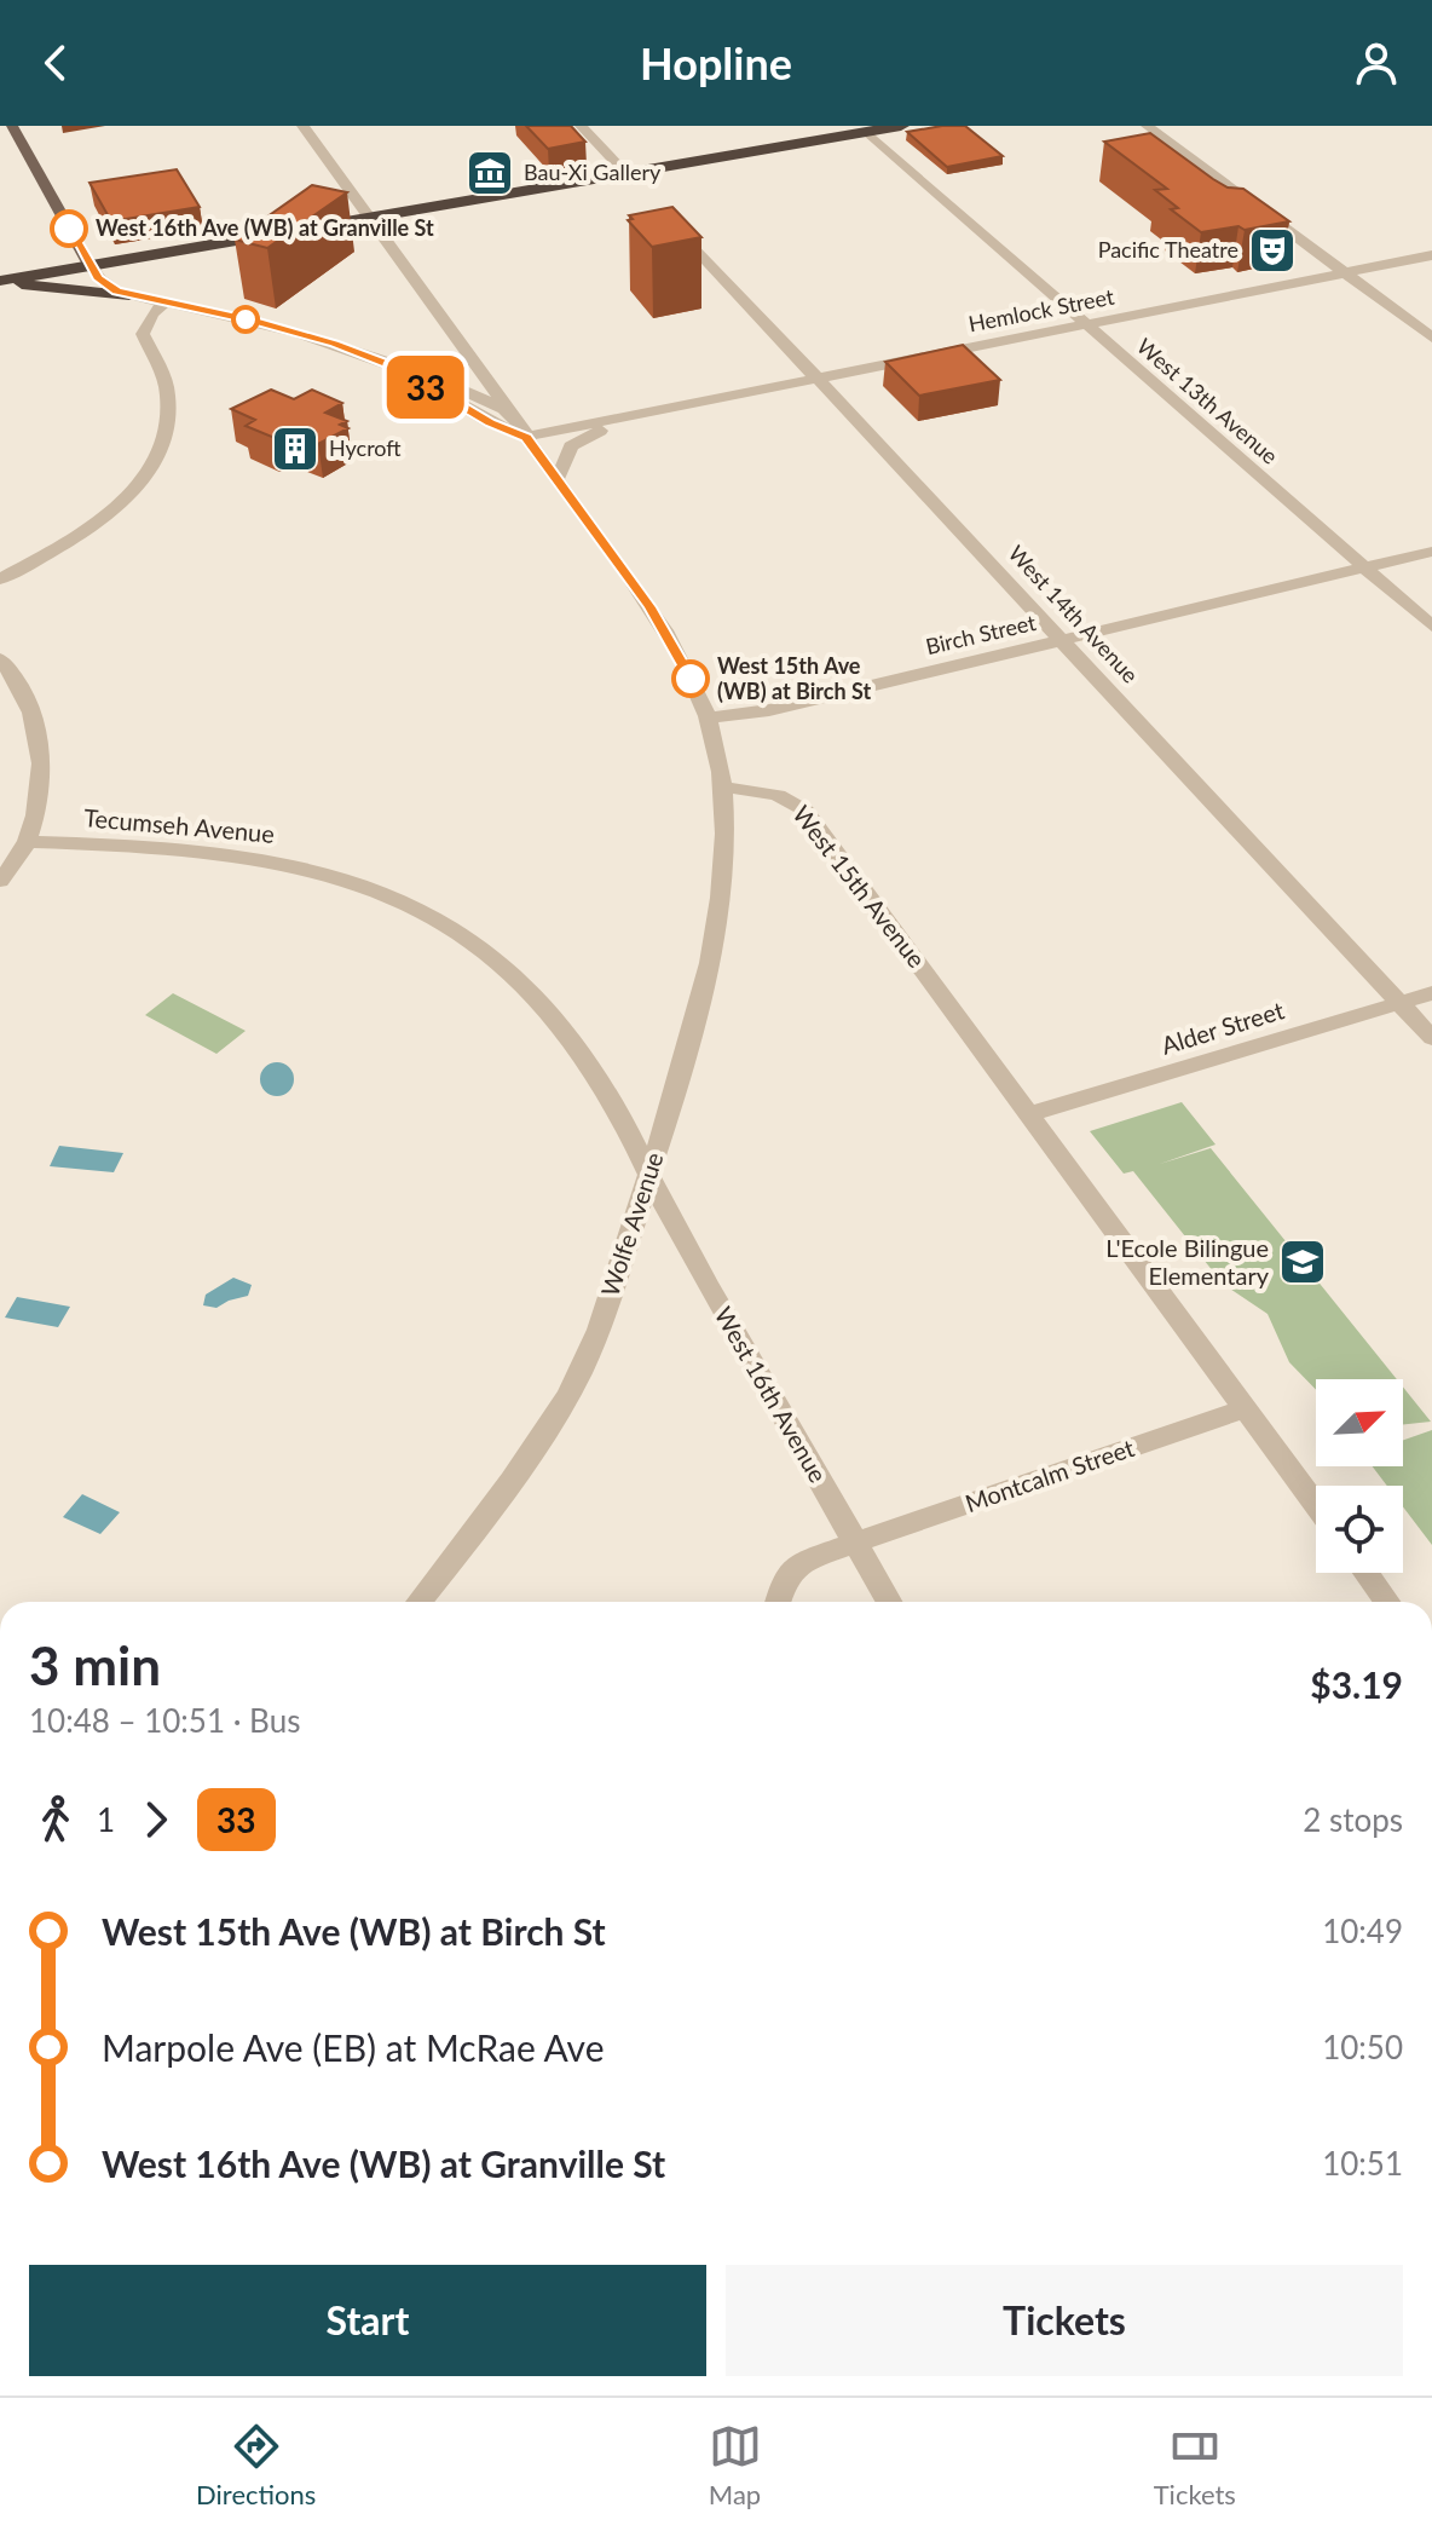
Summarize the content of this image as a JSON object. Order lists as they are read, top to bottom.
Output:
{
  "streets": {
    "street": [
      "Hemlock Street",
      "West 13th Avenue",
      "West 14th Avenue",
      "Birch Street",
      "Tecumseh Avenue",
      "West 15th Avenue",
      "Alder Street",
      "Wolfe Avenue",
      "West 16th Avenue",
      "Montcalm Street"
    ]
  },
  "crossings": [
    ["Hemlock Street", "West 13th Avenue"],
    ["Hemlock Street", "West 14th Avenue"],
    ["West 13th Avenue", "Birch Street"],
    ["West 14th Avenue", "Birch Street"],
    ["West 14th Avenue", "Alder Street"],
    ["Tecumseh Avenue", "Wolfe Avenue"],
    ["Tecumseh Avenue", "West 16th Avenue"],
    ["West 15th Avenue", "Alder Street"],
    ["West 15th Avenue", "Wolfe Avenue"],
    ["West 15th Avenue", "Montcalm Street"],
    ["Wolfe Avenue", "West 16th Avenue"],
    ["West 16th Avenue", "Montcalm Street"]
  ],
  "places": {
    "museum": ["Bau-Xi Gallery"],
    "other": ["West 16th Ave (WB) at Granville St", "West 15th Ave (WB) at Birch St"],
    "theatre": ["Pacific Theatre"],
    "building": ["Hycroft"],
    "school or university": ["L'Ecole Bilingue Elementary"]
  },
  "lines": ["bus line 33"],
  "north": "top right",
  "page": {
    "header": "Hopline",
    "on_map": "33",
    "heading": ["3 min", "10:48 – 10:51 · Bus", "$3.19"],
    "legs": ["1", "33", "2 stops"],
    "list": [
      {
        "name": "West 15th Ave (WB) at Birch St",
        "value": "10:49"
      },
      {
        "name": "Marpole Ave (EB) at McRae Ave",
        "value": "10:50"
      },
      {
        "name": "West 16th Ave (WB) at Granville St",
        "value": "10:51"
      }
    ],
    "buttons": ["Start", "Tickets"],
    "tabs": ["Directions", "Map", "Tickets"]
  }
}
